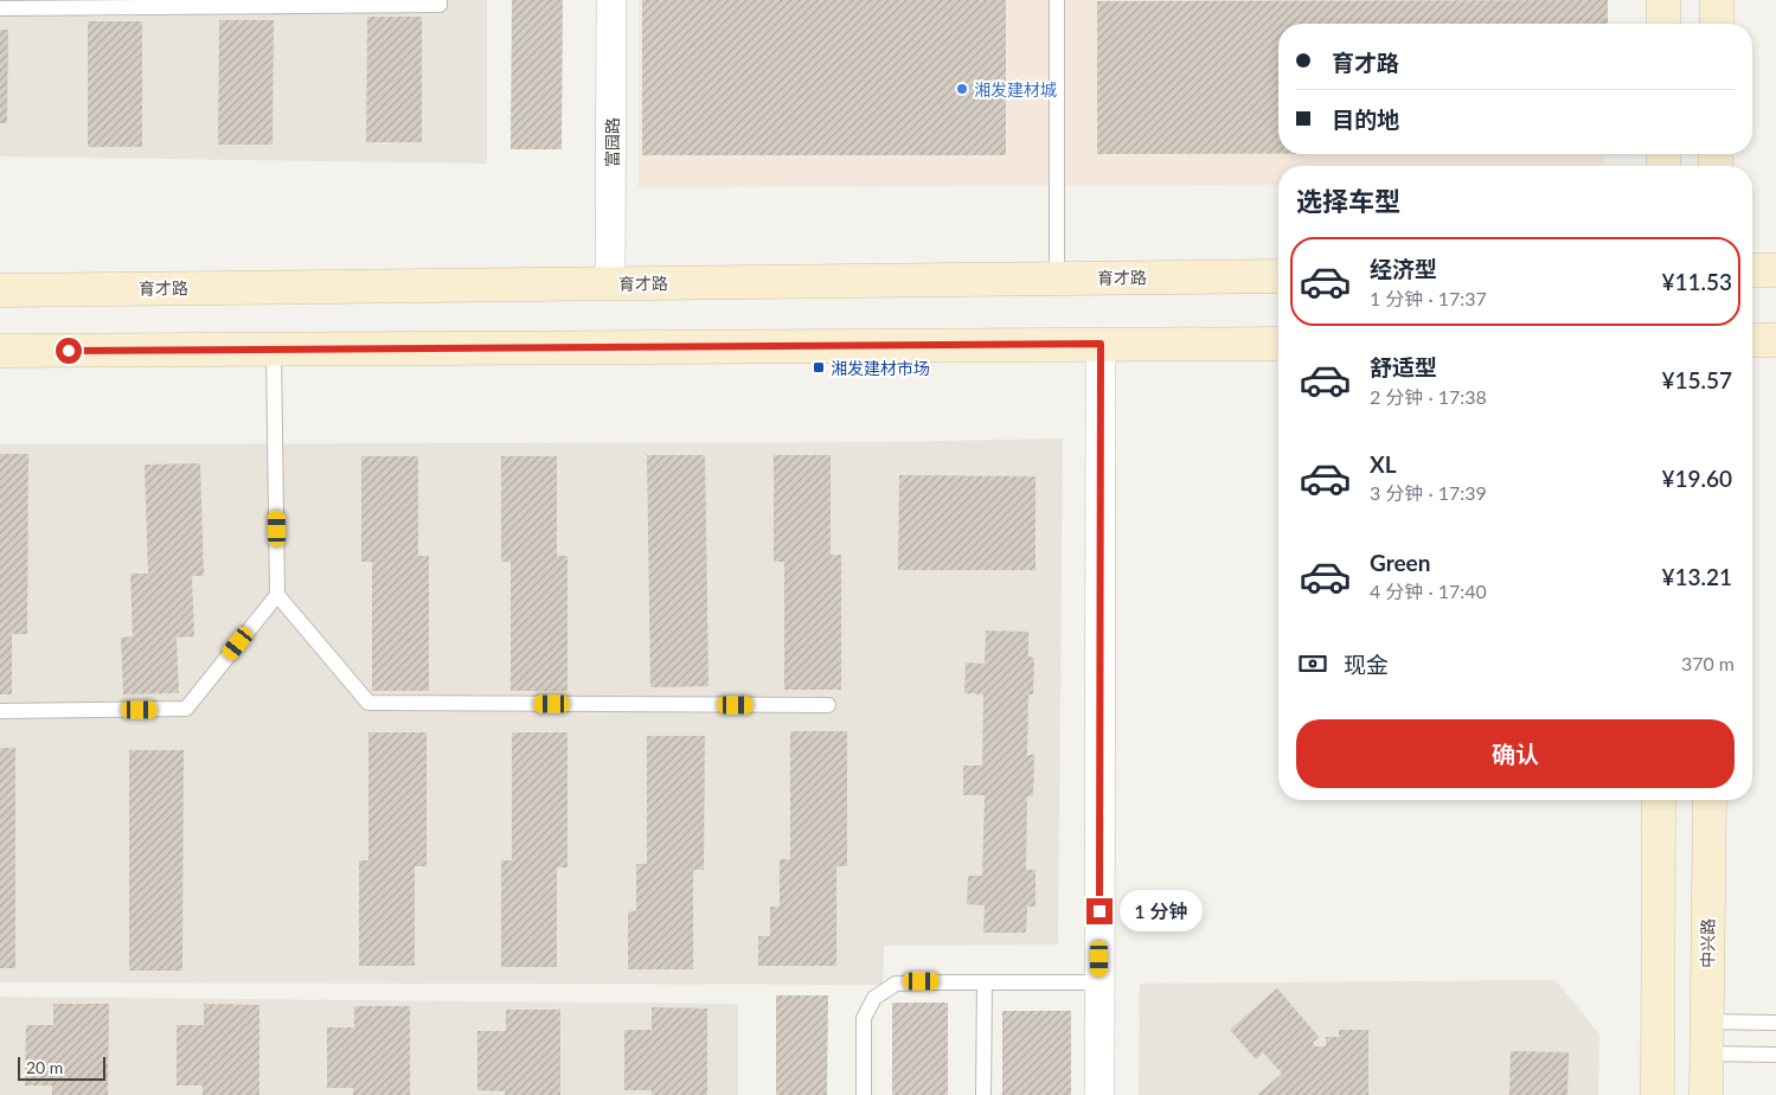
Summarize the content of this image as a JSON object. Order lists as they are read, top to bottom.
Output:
{
  "streets": {
    "main road": ["育才路", "中兴路"],
    "street": ["富园路"]
  },
  "crossings": [
    ["富园路", "育才路"]
  ],
  "places": {
    "other": ["湘发建材城"],
    "transit": ["湘发建材市场"]
  },
  "scale_bar": "20 m",
  "page": {
    "banner": ["育才路", "目的地"],
    "heading": "选择车型",
    "list": [
      {
        "name": "经济型",
        "note": "1 分钟 · 17:37",
        "value": "¥11.53"
      },
      {
        "name": "舒适型",
        "note": "2 分钟 · 17:38",
        "value": "¥15.57"
      },
      {
        "name": "XL",
        "note": "3 分钟 · 17:39",
        "value": "¥19.60"
      },
      {
        "name": "Green",
        "note": "4 分钟 · 17:40",
        "value": "¥13.21"
      }
    ],
    "pay": ["现金", "370 m"],
    "buttons": "确认",
    "bubble": "1 分钟",
    "scale": "20 m"
  }
}
